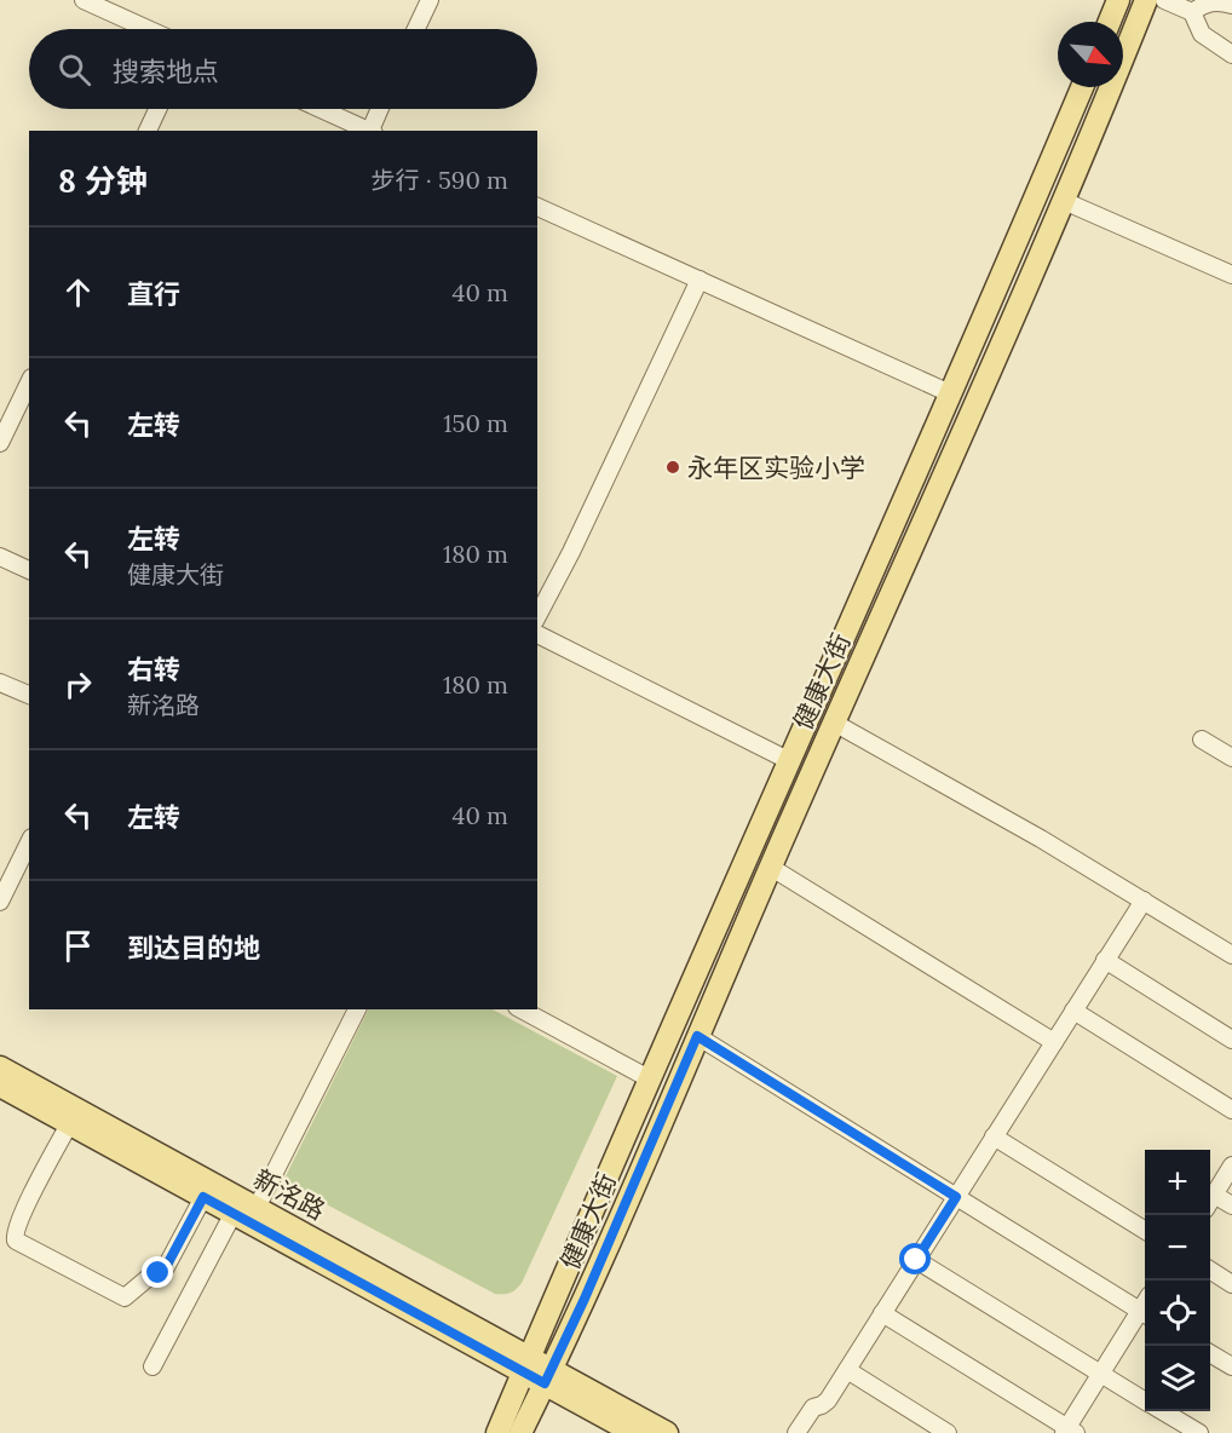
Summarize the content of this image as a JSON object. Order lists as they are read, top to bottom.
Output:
{
  "streets": {
    "main road": ["健康大街", "新洺路"]
  },
  "crossings": [
    ["健康大街", "新洺路"]
  ],
  "places": ["永年区实验小学"],
  "north": "bottom right",
  "page": {
    "search": "搜索地点",
    "heading": ["8 分钟", "步行 · 590 m"],
    "list": [
      ["直行", "40 m"],
      ["左转", "150 m"],
      ["左转", "健康大街", "180 m"],
      ["右转", "新洺路", "180 m"],
      ["左转", "40 m"],
      "到达目的地"
    ],
    "map_buttons": ["+", "−"]
  }
}
